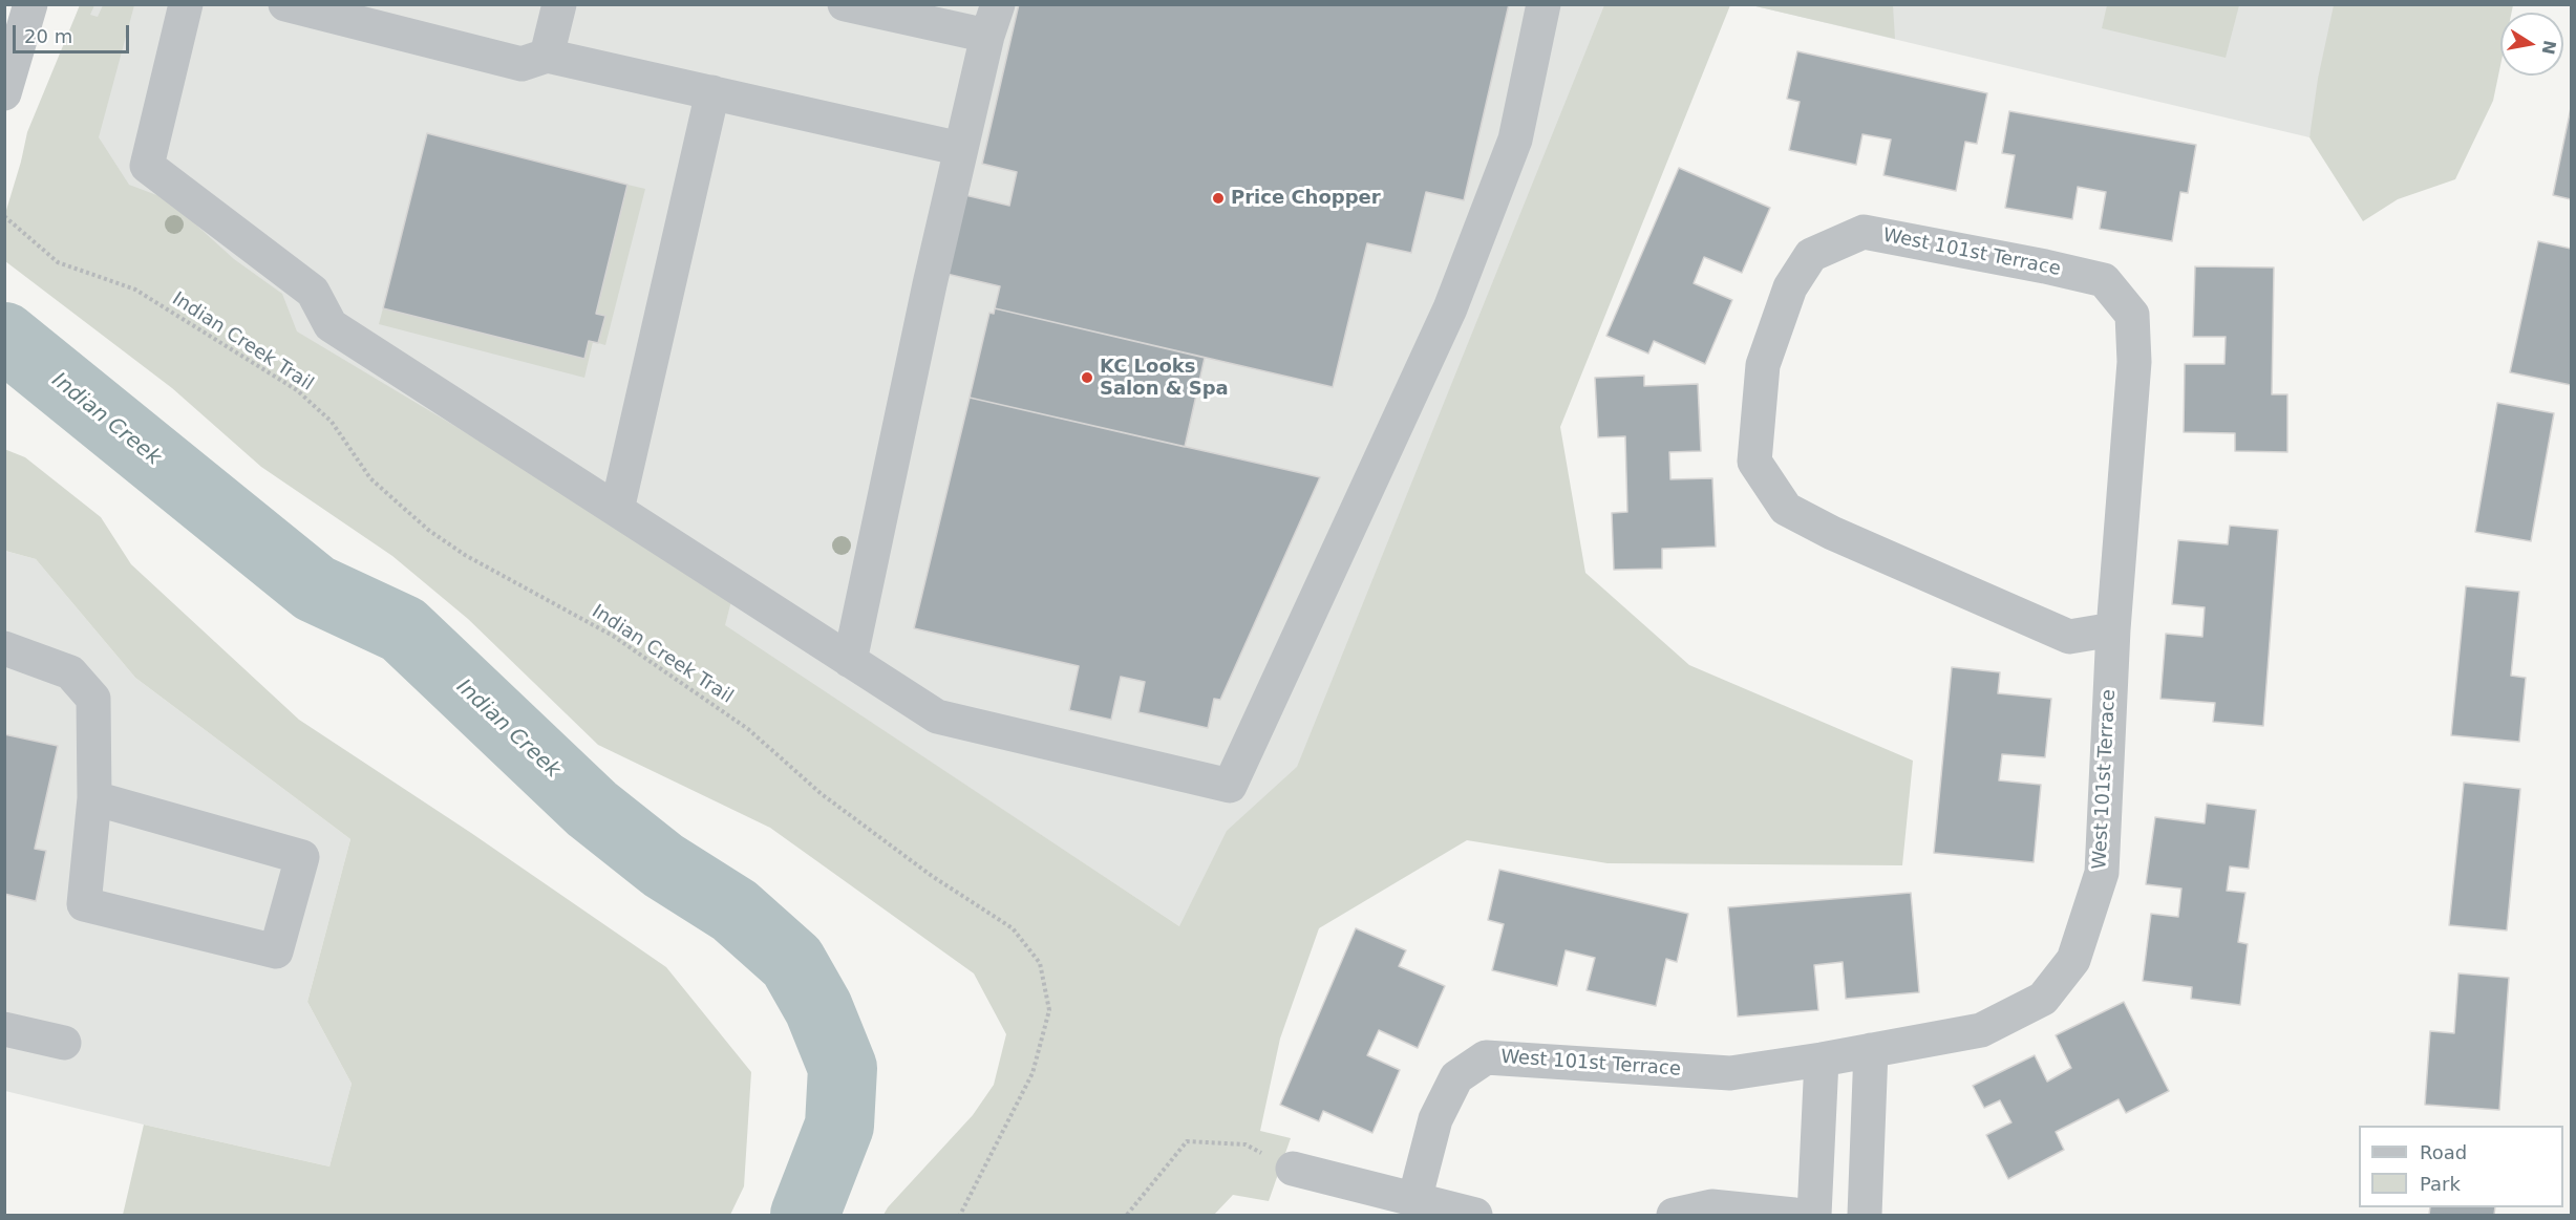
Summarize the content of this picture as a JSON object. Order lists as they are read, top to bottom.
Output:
{
  "streets": {
    "street": ["West 101st Terrace"],
    "path": ["Indian Creek Trail"]
  },
  "water": ["Indian Creek"],
  "places": ["Price Chopper", "KC Looks Salon & Spa"],
  "legend": ["Road", "Park"],
  "scale_bar": "20 m",
  "north": "right"
}
